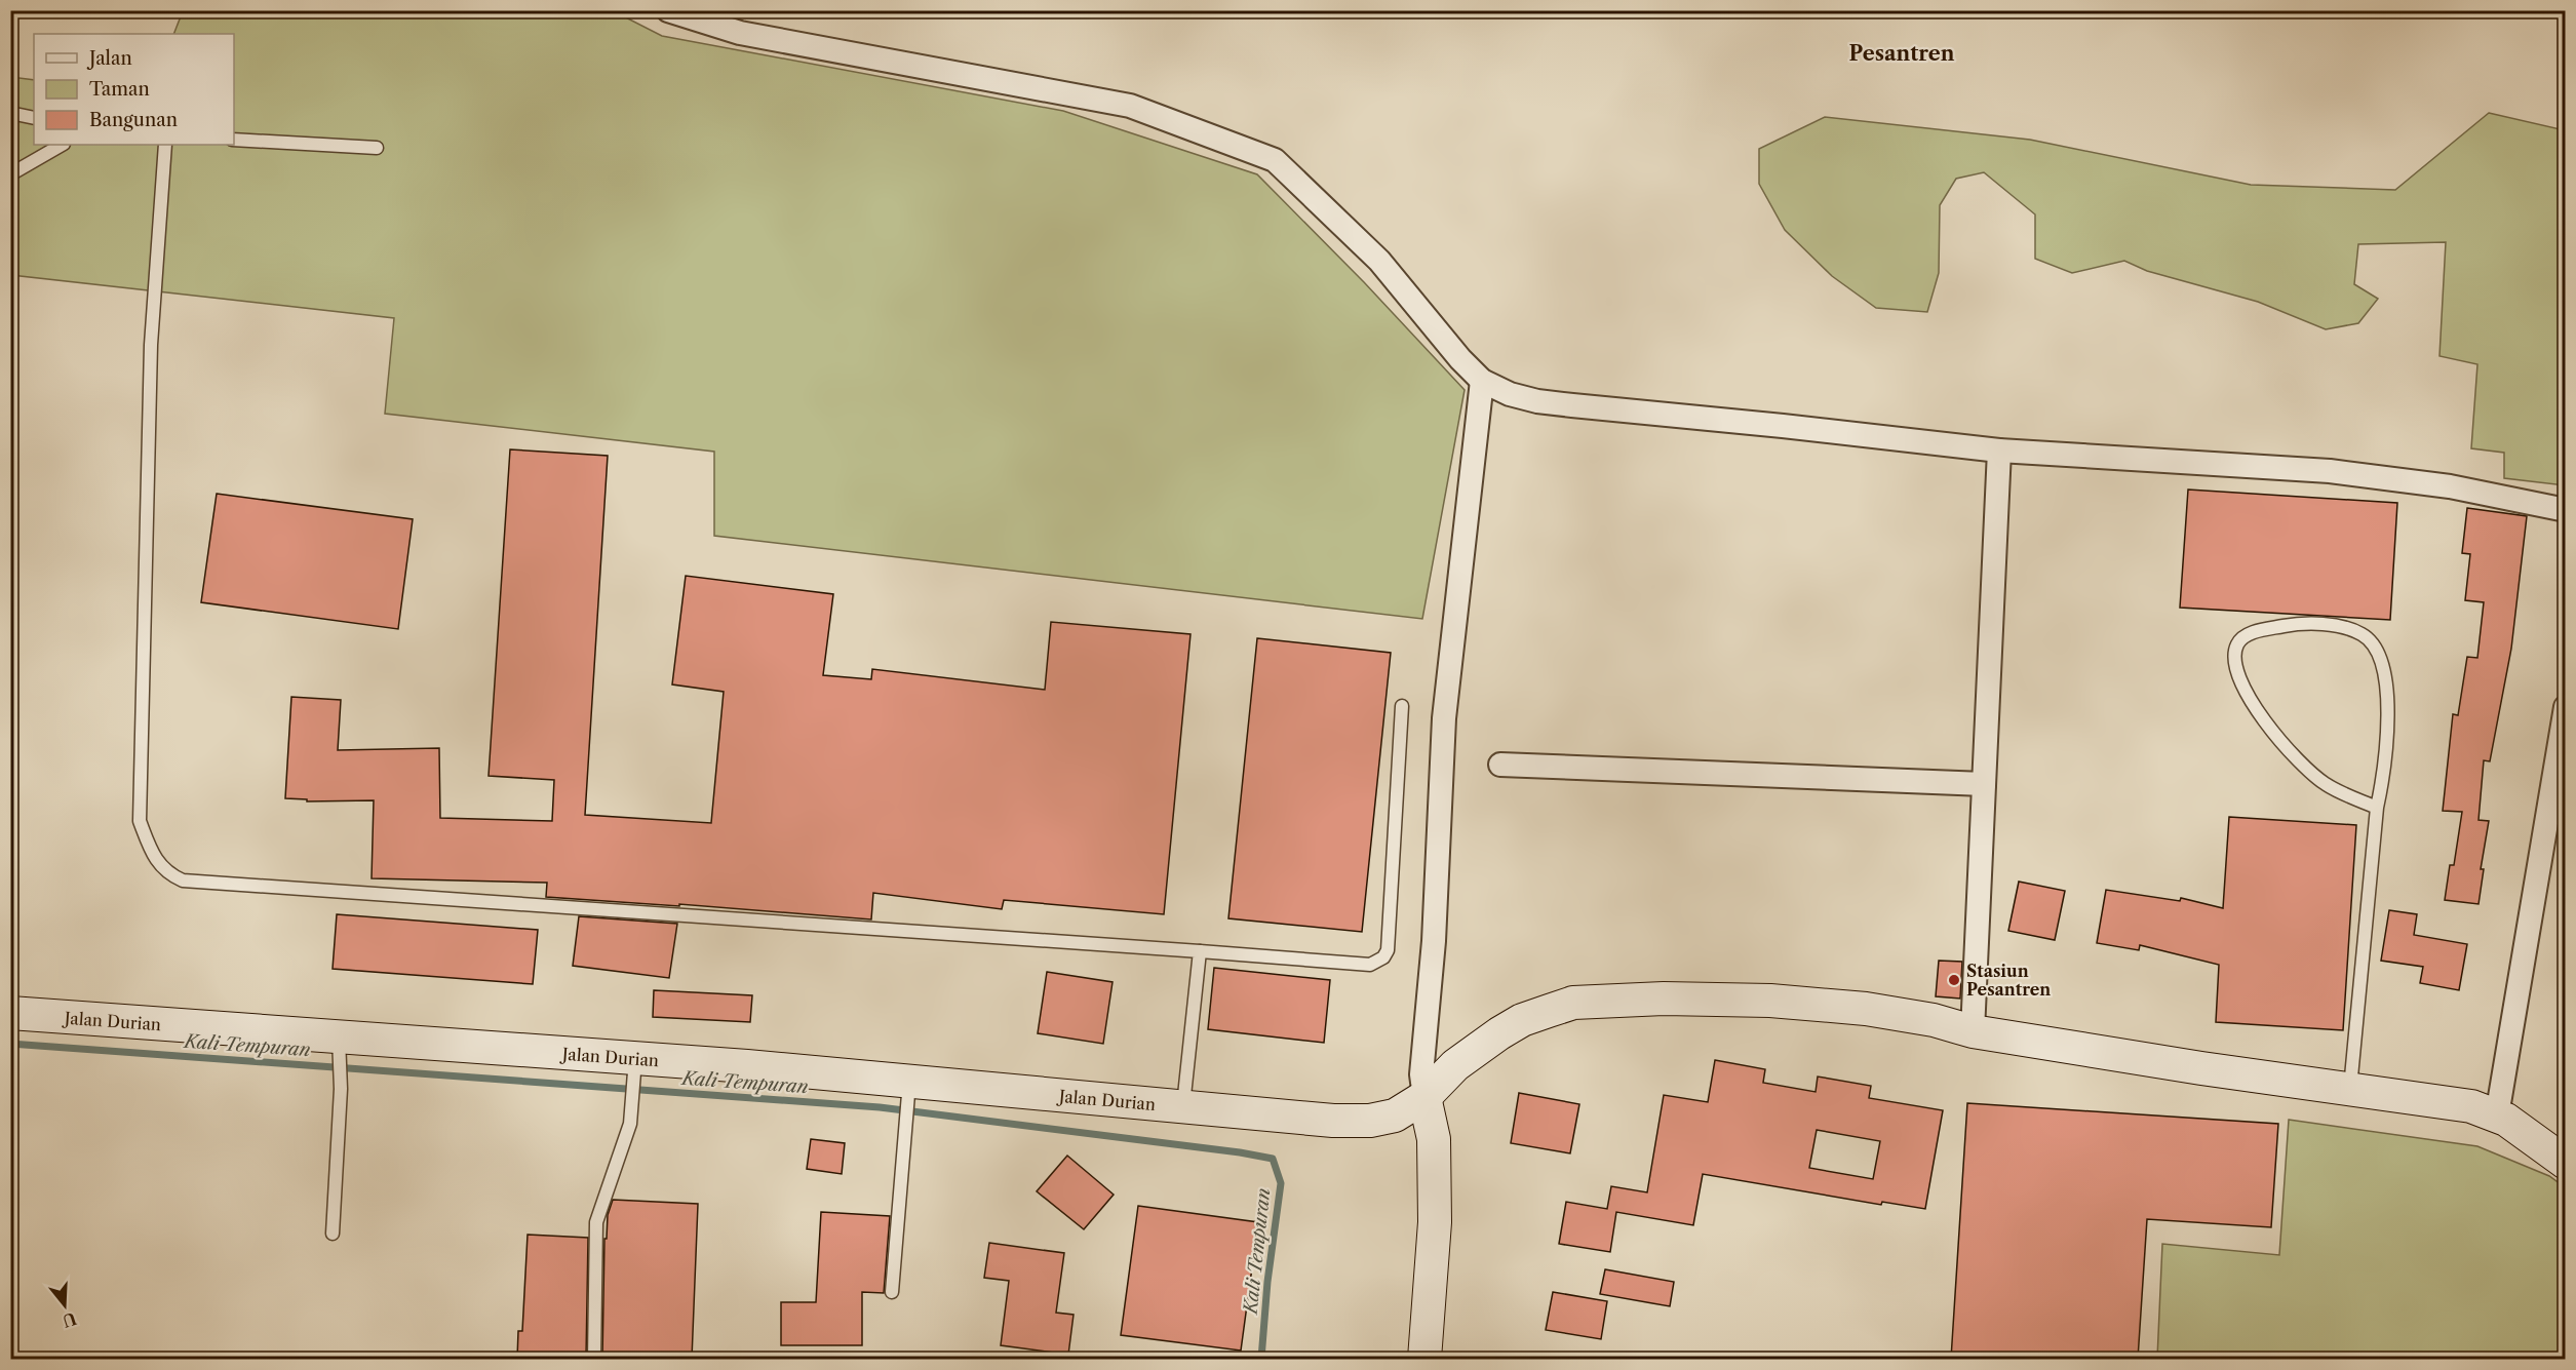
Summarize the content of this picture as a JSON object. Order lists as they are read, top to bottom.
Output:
{
  "streets": {
    "main road": ["Jalan Durian"]
  },
  "districts": ["Pesantren"],
  "water": ["Kali Tempuran"],
  "places": ["Stasiun Pesantren"],
  "legend": ["Jalan", "Taman", "Bangunan"],
  "north": "bottom"
}
